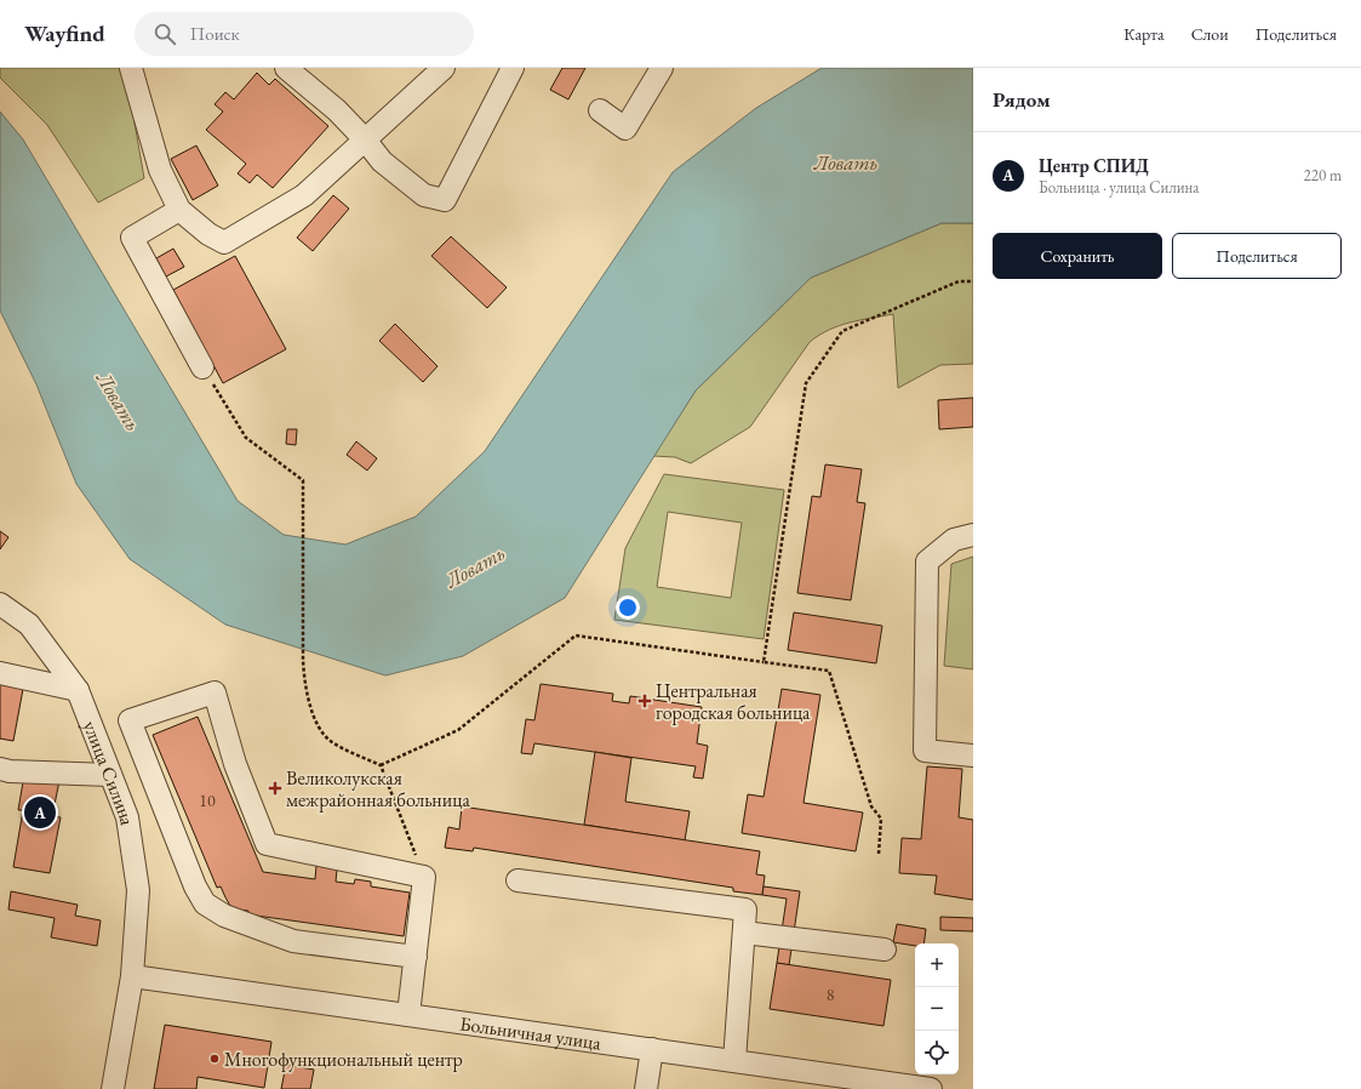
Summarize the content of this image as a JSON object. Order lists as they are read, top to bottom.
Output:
{
  "streets": {
    "street": ["улица Силина", "Больничная улица"]
  },
  "crossings": [
    ["улица Силина", "Больничная улица"]
  ],
  "water": ["Ловать"],
  "places": {
    "health": ["Центральная городская больница", "Великолукская межрайонная больница"],
    "other": ["Многофункциональный центр"]
  },
  "house_numbers": ["10", "8"],
  "page": {
    "header": "Wayfind",
    "search": "Поиск",
    "nav": ["Карта", "Слои", "Поделиться"],
    "heading": "Рядом",
    "list": [
      {
        "mark": "A",
        "name": "Центр СПИД",
        "note": "Больница · улица Силина",
        "value": "220 m"
      }
    ],
    "buttons": ["Сохранить", "Поделиться"],
    "pins": "A",
    "map_buttons": ["+", "−"]
  }
}
